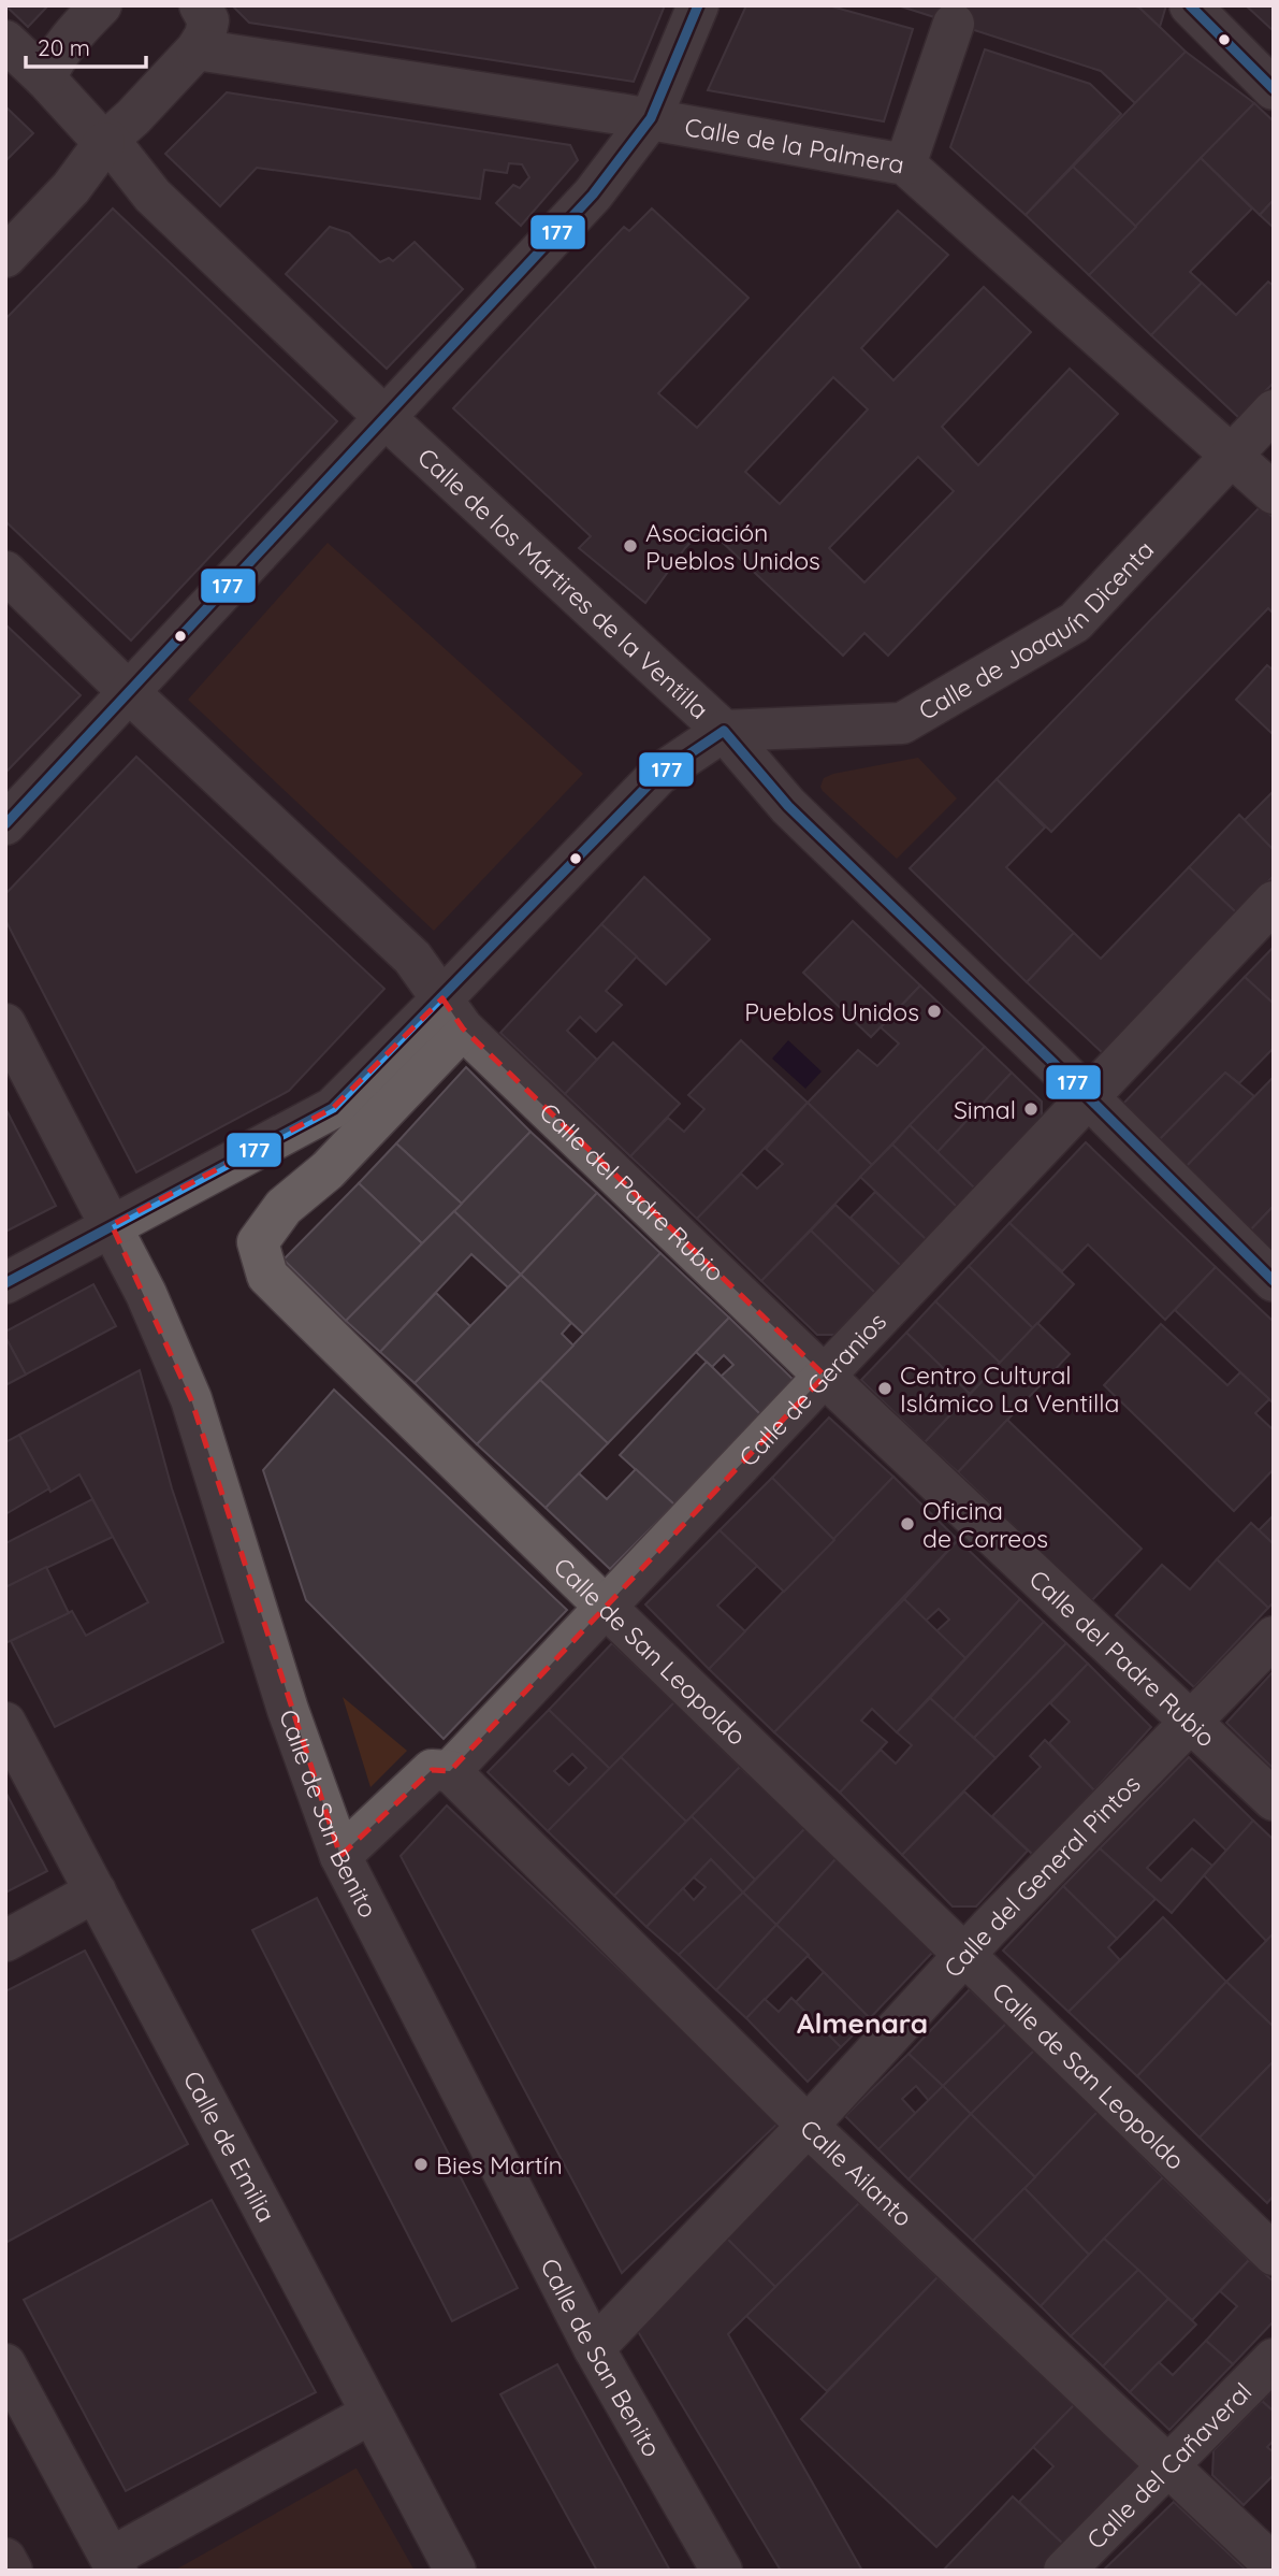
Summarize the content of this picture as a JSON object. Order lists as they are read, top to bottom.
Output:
{
  "streets": {
    "street": [
      "Calle de la Palmera",
      "Calle de los Mártires de la Ventilla",
      "Calle de Joaquín Dicenta",
      "Calle del Padre Rubio",
      "Calle de Geranios",
      "Calle de San Leopoldo",
      "Calle de San Benito",
      "Calle del General Pintos",
      "Calle de Emilia",
      "Calle Ailanto",
      "Calle del Cañaveral"
    ]
  },
  "crossings": [
    ["Calle de la Palmera", "Calle de Joaquín Dicenta"],
    ["Calle de los Mártires de la Ventilla", "Calle de Joaquín Dicenta"],
    ["Calle de los Mártires de la Ventilla", "Calle de Geranios"],
    ["Calle del Padre Rubio", "Calle de Geranios"],
    ["Calle del Padre Rubio", "Calle de San Leopoldo"],
    ["Calle del Padre Rubio", "Calle del General Pintos"],
    ["Calle de Geranios", "Calle de San Leopoldo"],
    ["Calle de Geranios", "Calle de San Benito"],
    ["Calle de Geranios", "Calle Ailanto"],
    ["Calle de San Leopoldo", "Calle del General Pintos"],
    ["Calle de San Benito", "Calle del General Pintos"],
    ["Calle del General Pintos", "Calle Ailanto"],
    ["Calle Ailanto", "Calle del Cañaveral"]
  ],
  "districts": ["Almenara"],
  "places": [
    "Asociación Pueblos Unidos",
    "Pueblos Unidos",
    "Simal",
    "Centro Cultural Islámico La Ventilla",
    "Oficina de Correos",
    "Bies Martín"
  ],
  "lines": ["transit line 177"],
  "scale_bar": "20 m"
}
